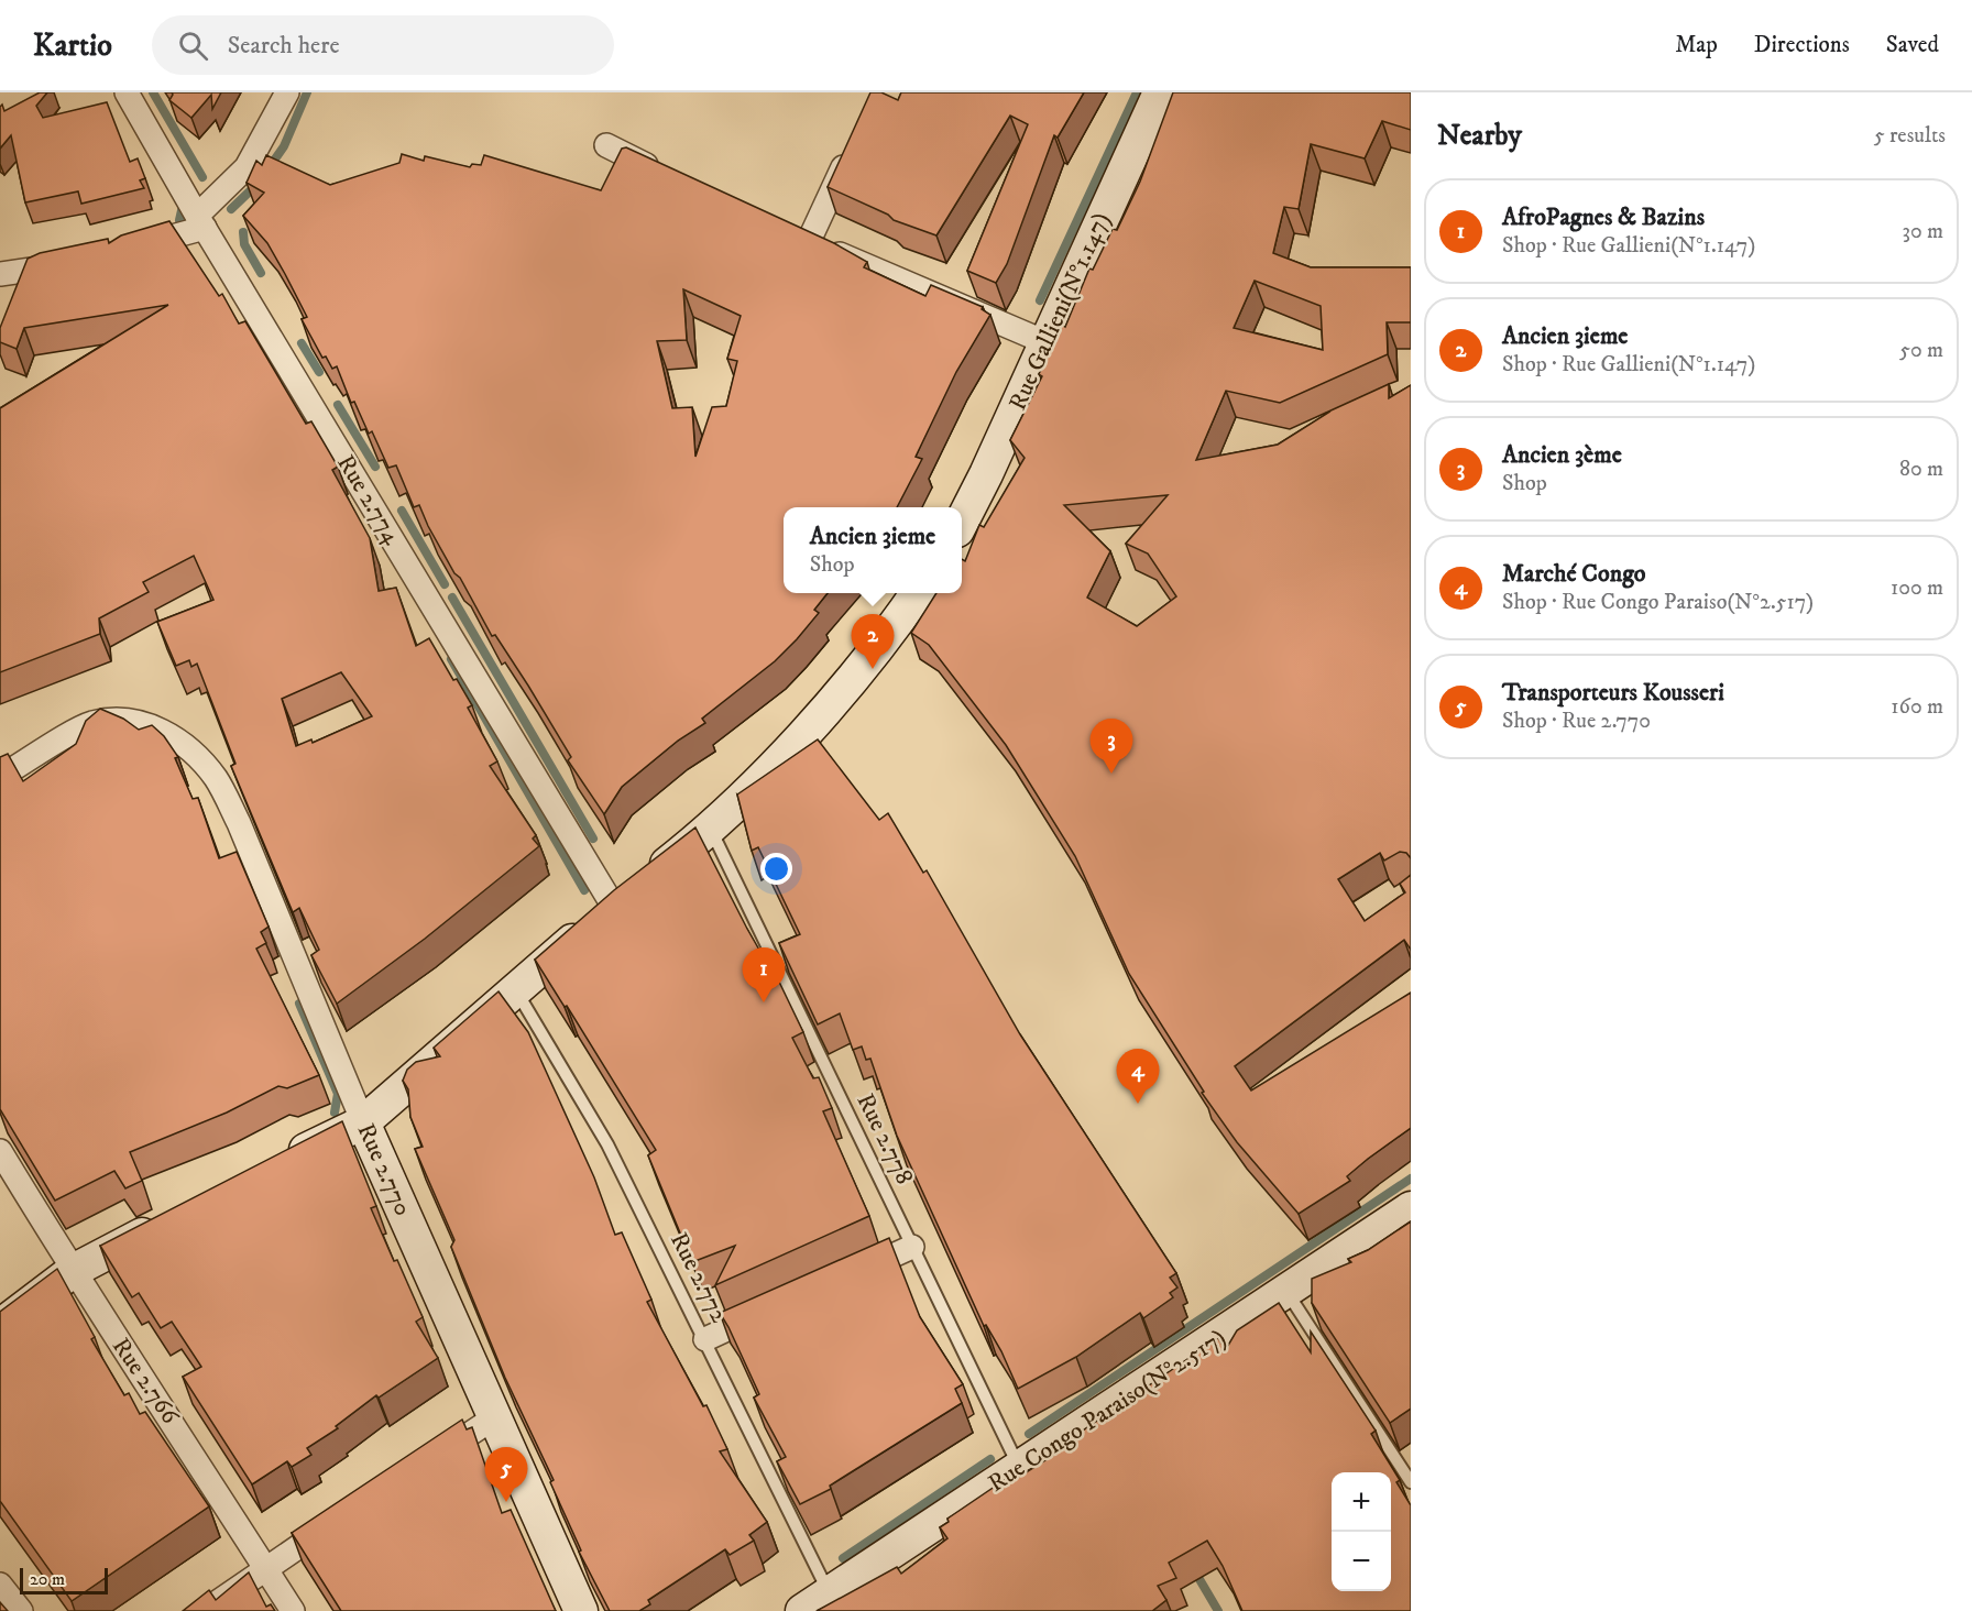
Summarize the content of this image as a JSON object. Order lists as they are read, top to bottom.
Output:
{
  "streets": {
    "main road": ["Rue Gallieni(N°1.147)", "Rue 2.770", "Rue Congo Paraiso(N°2.517)"],
    "street": ["Rue 2.774", "Rue 2.766"],
    "lane": ["Rue 2.778", "Rue 2.772"]
  },
  "crossings": [
    ["Rue 2.778", "Rue Congo Paraiso(N°2.517)"],
    ["Rue 2.772", "Rue Congo Paraiso(N°2.517)"]
  ],
  "scale_bar": "20 m",
  "page": {
    "header": "Kartio",
    "search": "Search here",
    "nav": ["Map", "Directions", "Saved"],
    "heading": ["Nearby", "5 results"],
    "list": [
      {
        "mark": "1",
        "name": "AfroPagnes & Bazins",
        "note": "Shop · Rue Gallieni(N°1.147)",
        "value": "30 m"
      },
      {
        "mark": "2",
        "name": "Ancien 3ieme",
        "note": "Shop · Rue Gallieni(N°1.147)",
        "value": "50 m"
      },
      {
        "mark": "3",
        "name": "Ancien 3ème",
        "note": "Shop",
        "value": "80 m"
      },
      {
        "mark": "4",
        "name": "Marché Congo",
        "note": "Shop · Rue Congo Paraiso(N°2.517)",
        "value": "100 m"
      },
      {
        "mark": "5",
        "name": "Transporteurs Kousseri",
        "note": "Shop · Rue 2.770",
        "value": "160 m"
      }
    ],
    "popup": ["Ancien 3ieme", "Shop"],
    "pins": [
      "2",
      "3",
      "1",
      "4",
      "5"
    ],
    "map_buttons": ["+", "−"],
    "scale": "20 m"
  }
}
